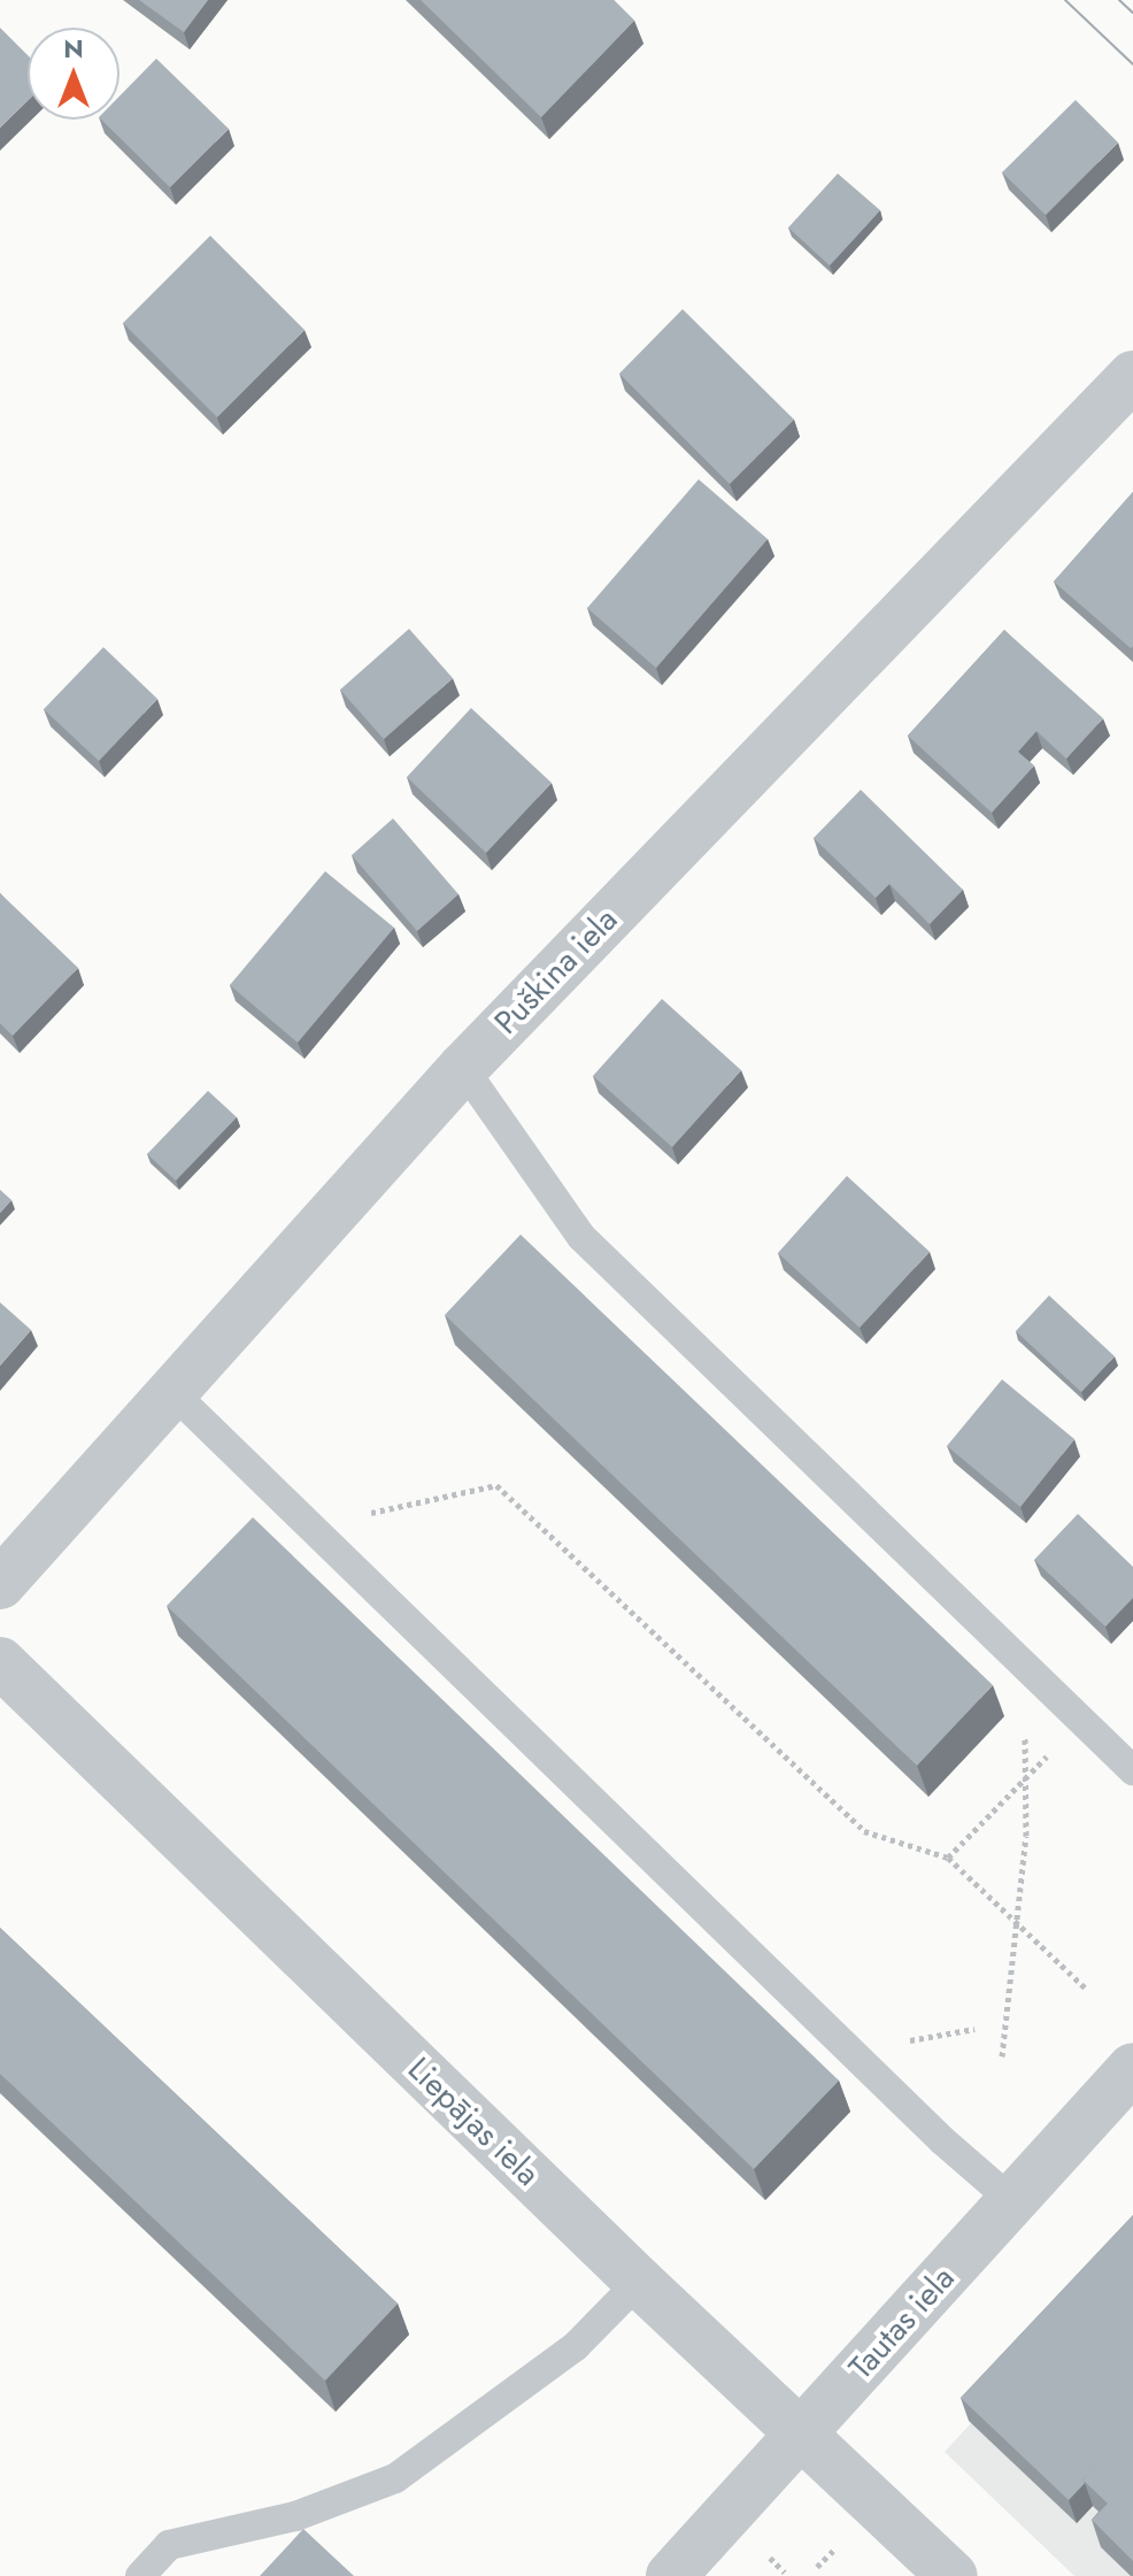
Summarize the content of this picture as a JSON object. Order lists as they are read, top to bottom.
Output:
{
  "streets": {
    "street": ["Puškina iela", "Liepājas iela", "Tautas iela"]
  },
  "crossings": [
    ["Liepājas iela", "Tautas iela"]
  ],
  "north": "top"
}
